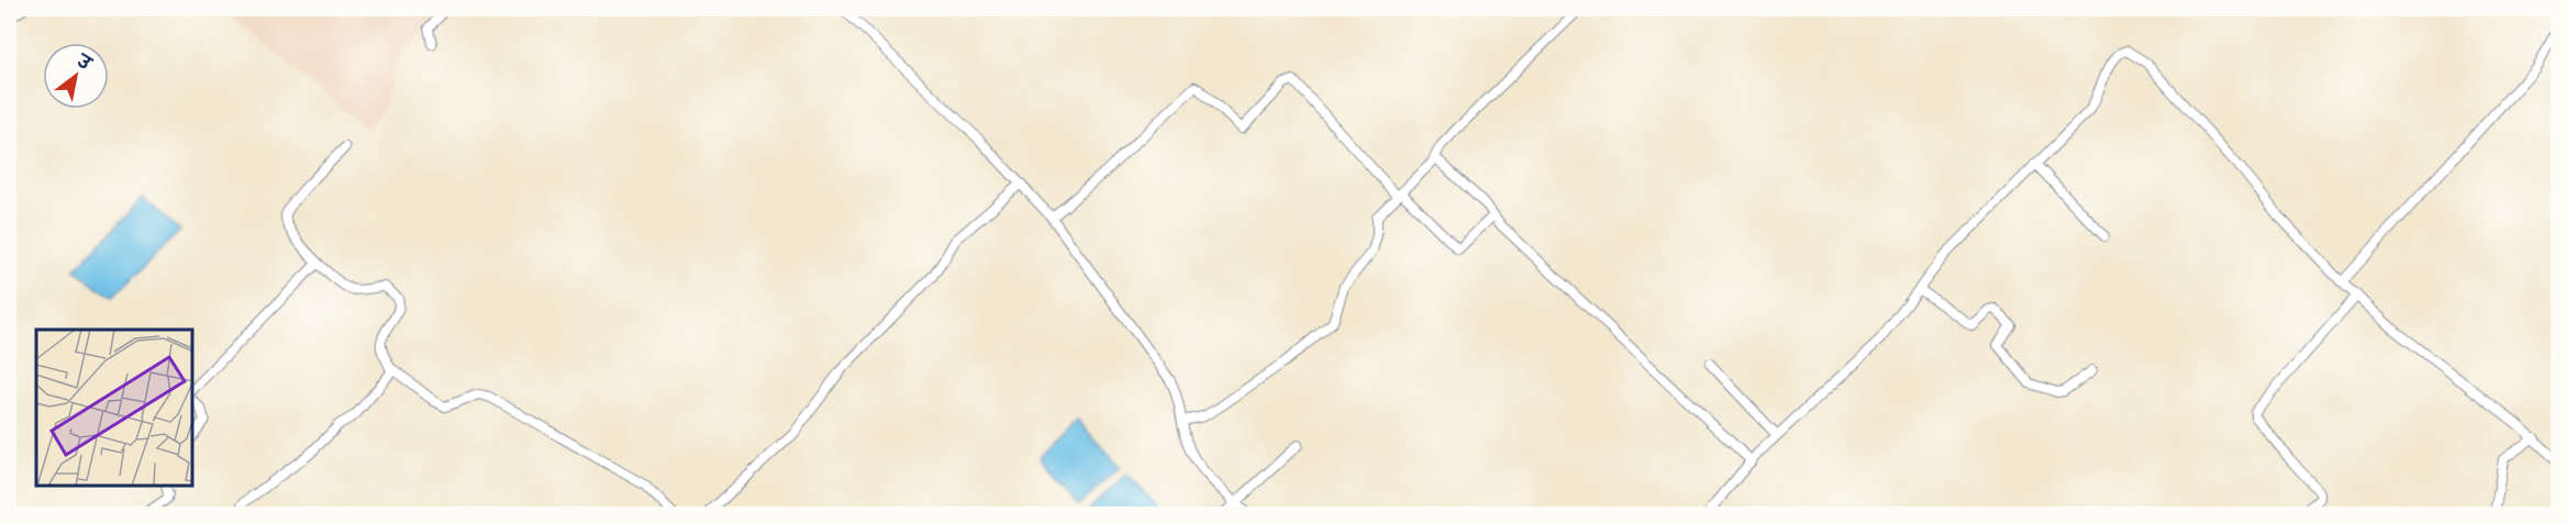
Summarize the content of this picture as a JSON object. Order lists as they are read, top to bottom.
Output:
{
  "north": "top right"
}
